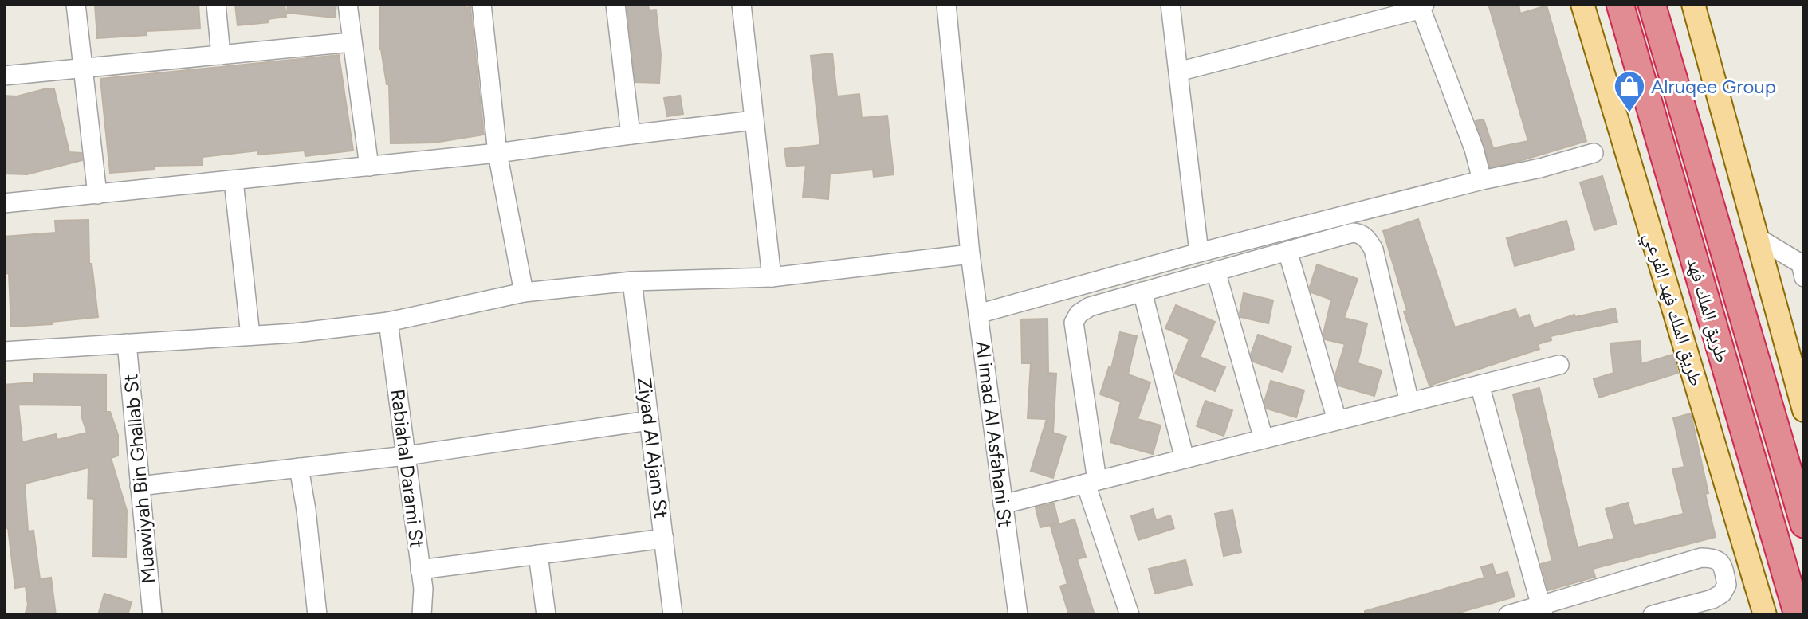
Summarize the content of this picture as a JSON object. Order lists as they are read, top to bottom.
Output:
{
  "streets": {
    "highway": ["طريق الملك فهد"],
    "main road": ["طريق الملك فهد الفرعي"],
    "street": [
      "Al imad Al Asfahani St",
      "Ziyad Al Ajam St",
      "Rabiahal Darami St",
      "Muawiyah Bin Ghallab St"
    ]
  },
  "places": {
    "shop": ["Alruqee Group"]
  }
}
